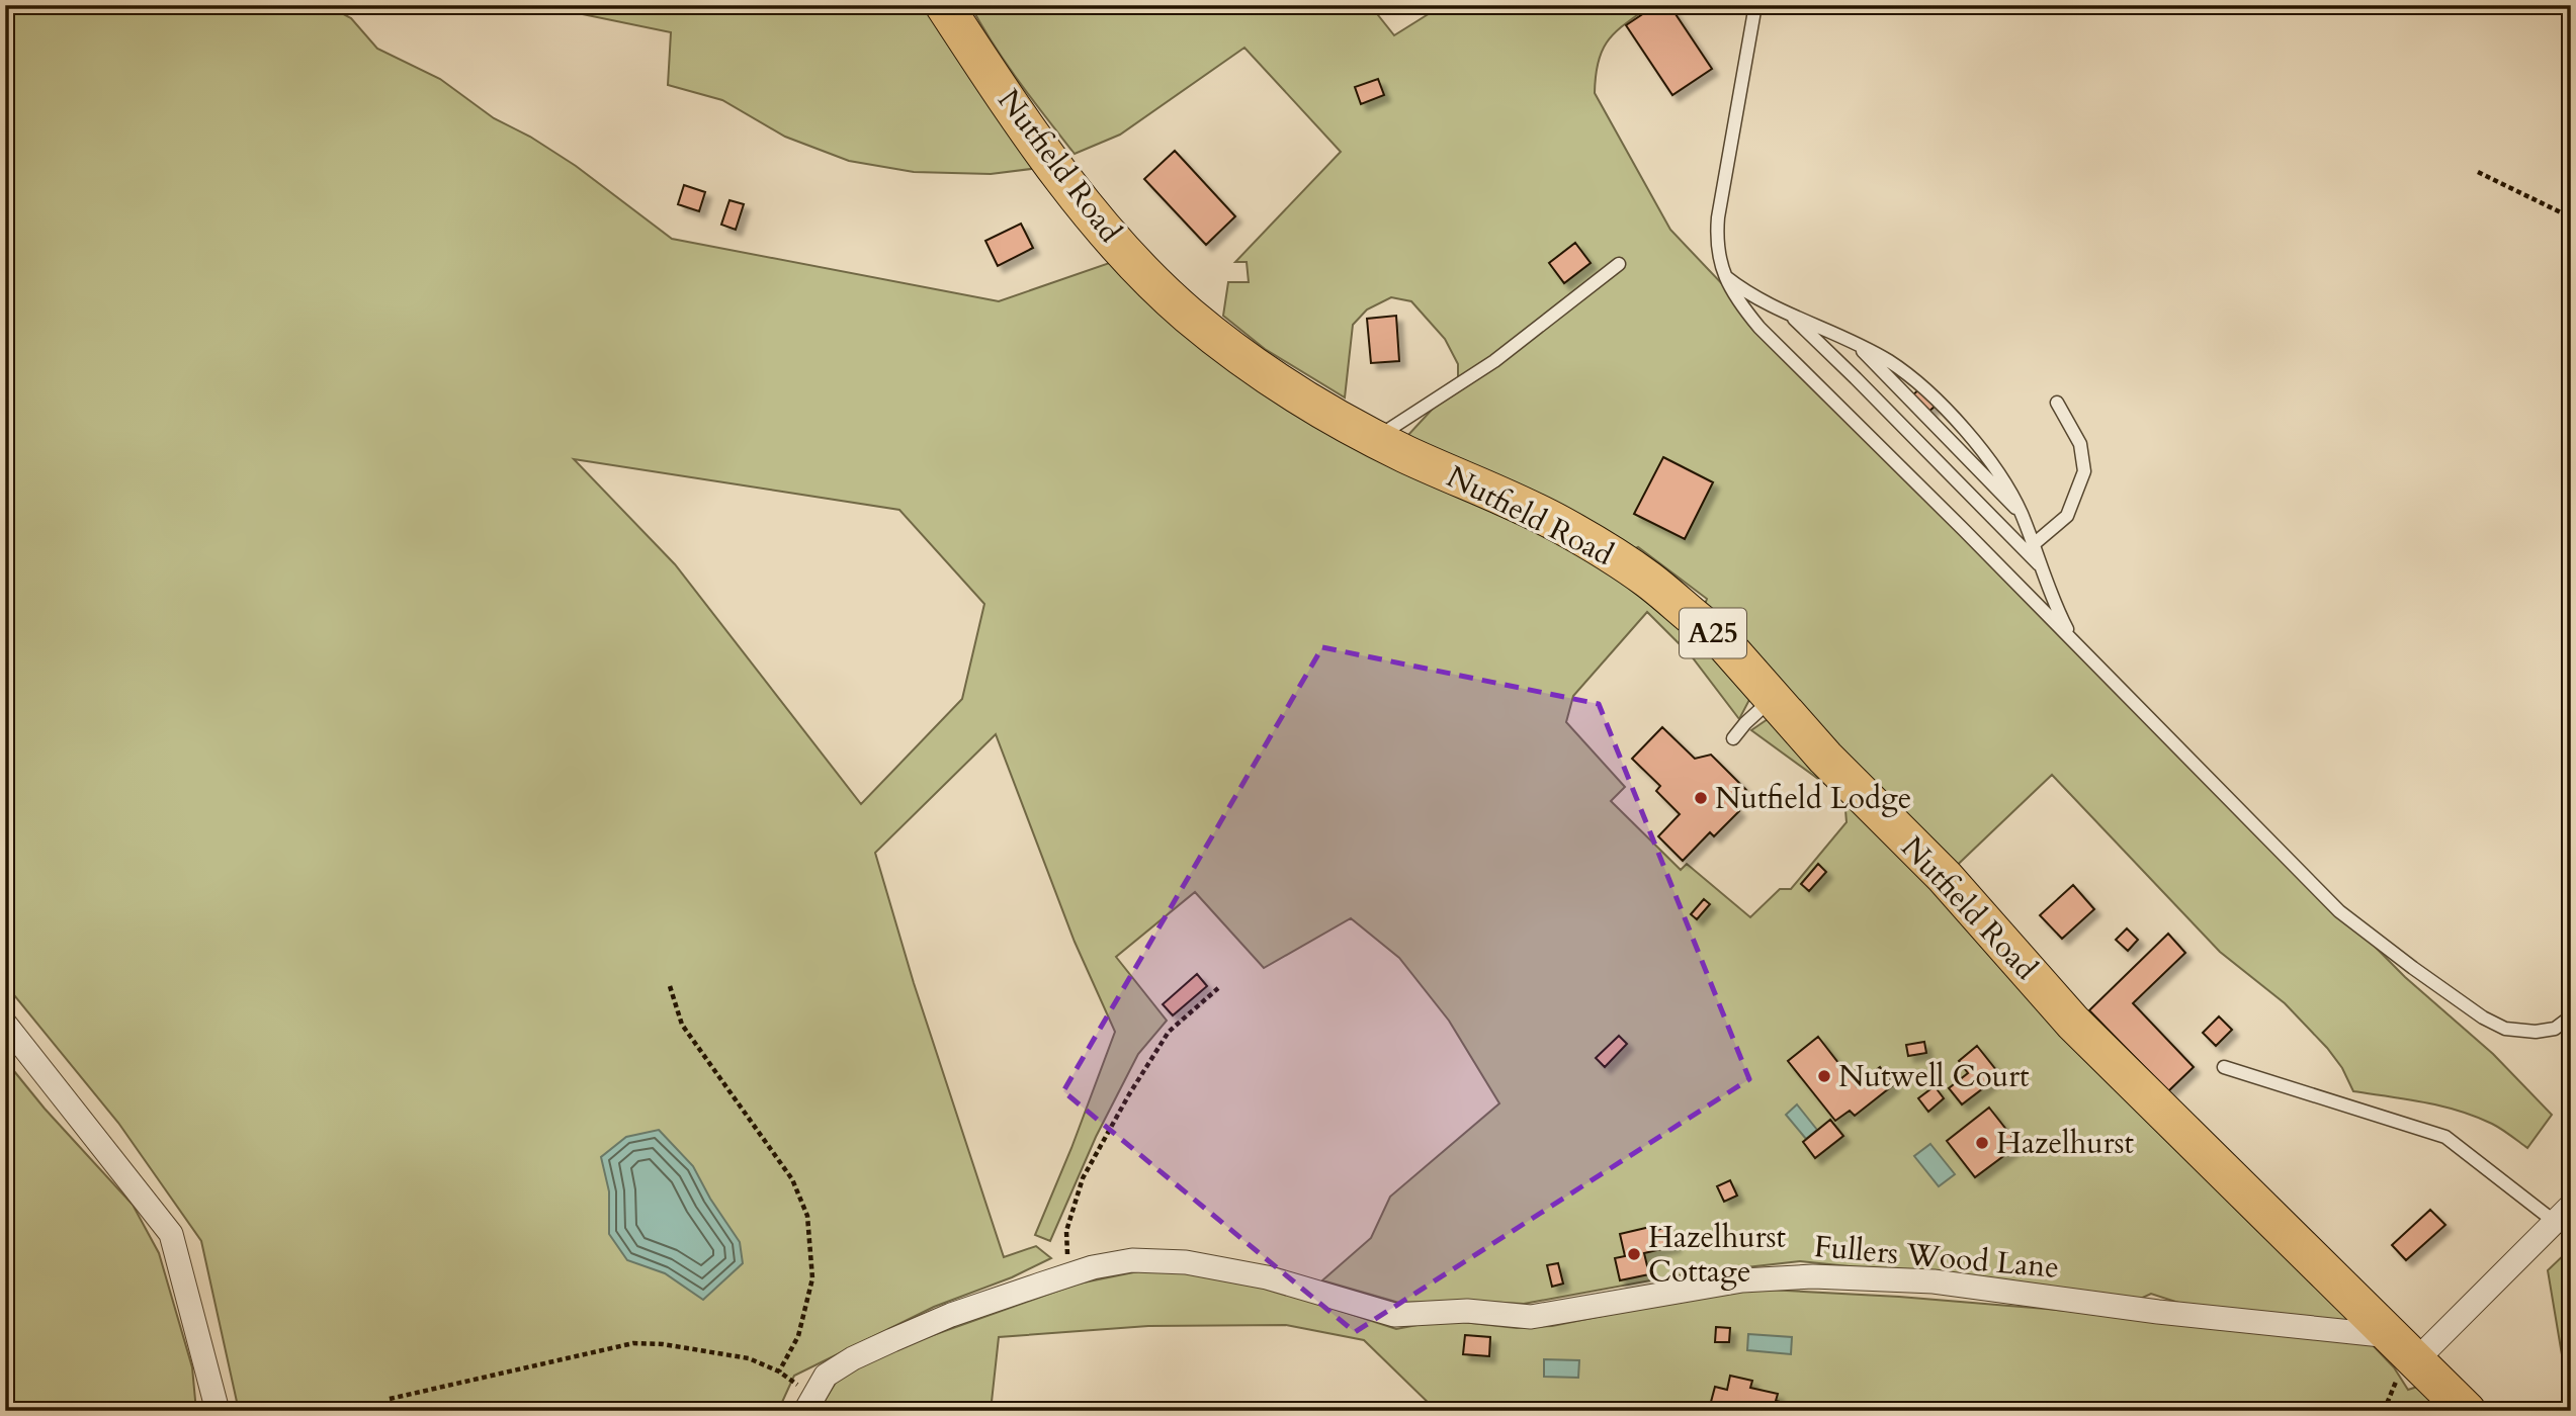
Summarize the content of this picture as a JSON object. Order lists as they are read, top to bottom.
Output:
{
  "streets": {
    "main road": ["Nutfield Road", "A25"],
    "street": ["Fullers Wood Lane"]
  },
  "crossings": [
    ["Nutfield Road", "Fullers Wood Lane"]
  ],
  "places": [
    "Nutfield Lodge",
    "Nutwell Court",
    "Hazelhurst",
    "Hazelhurst Cottage"
  ]
}
